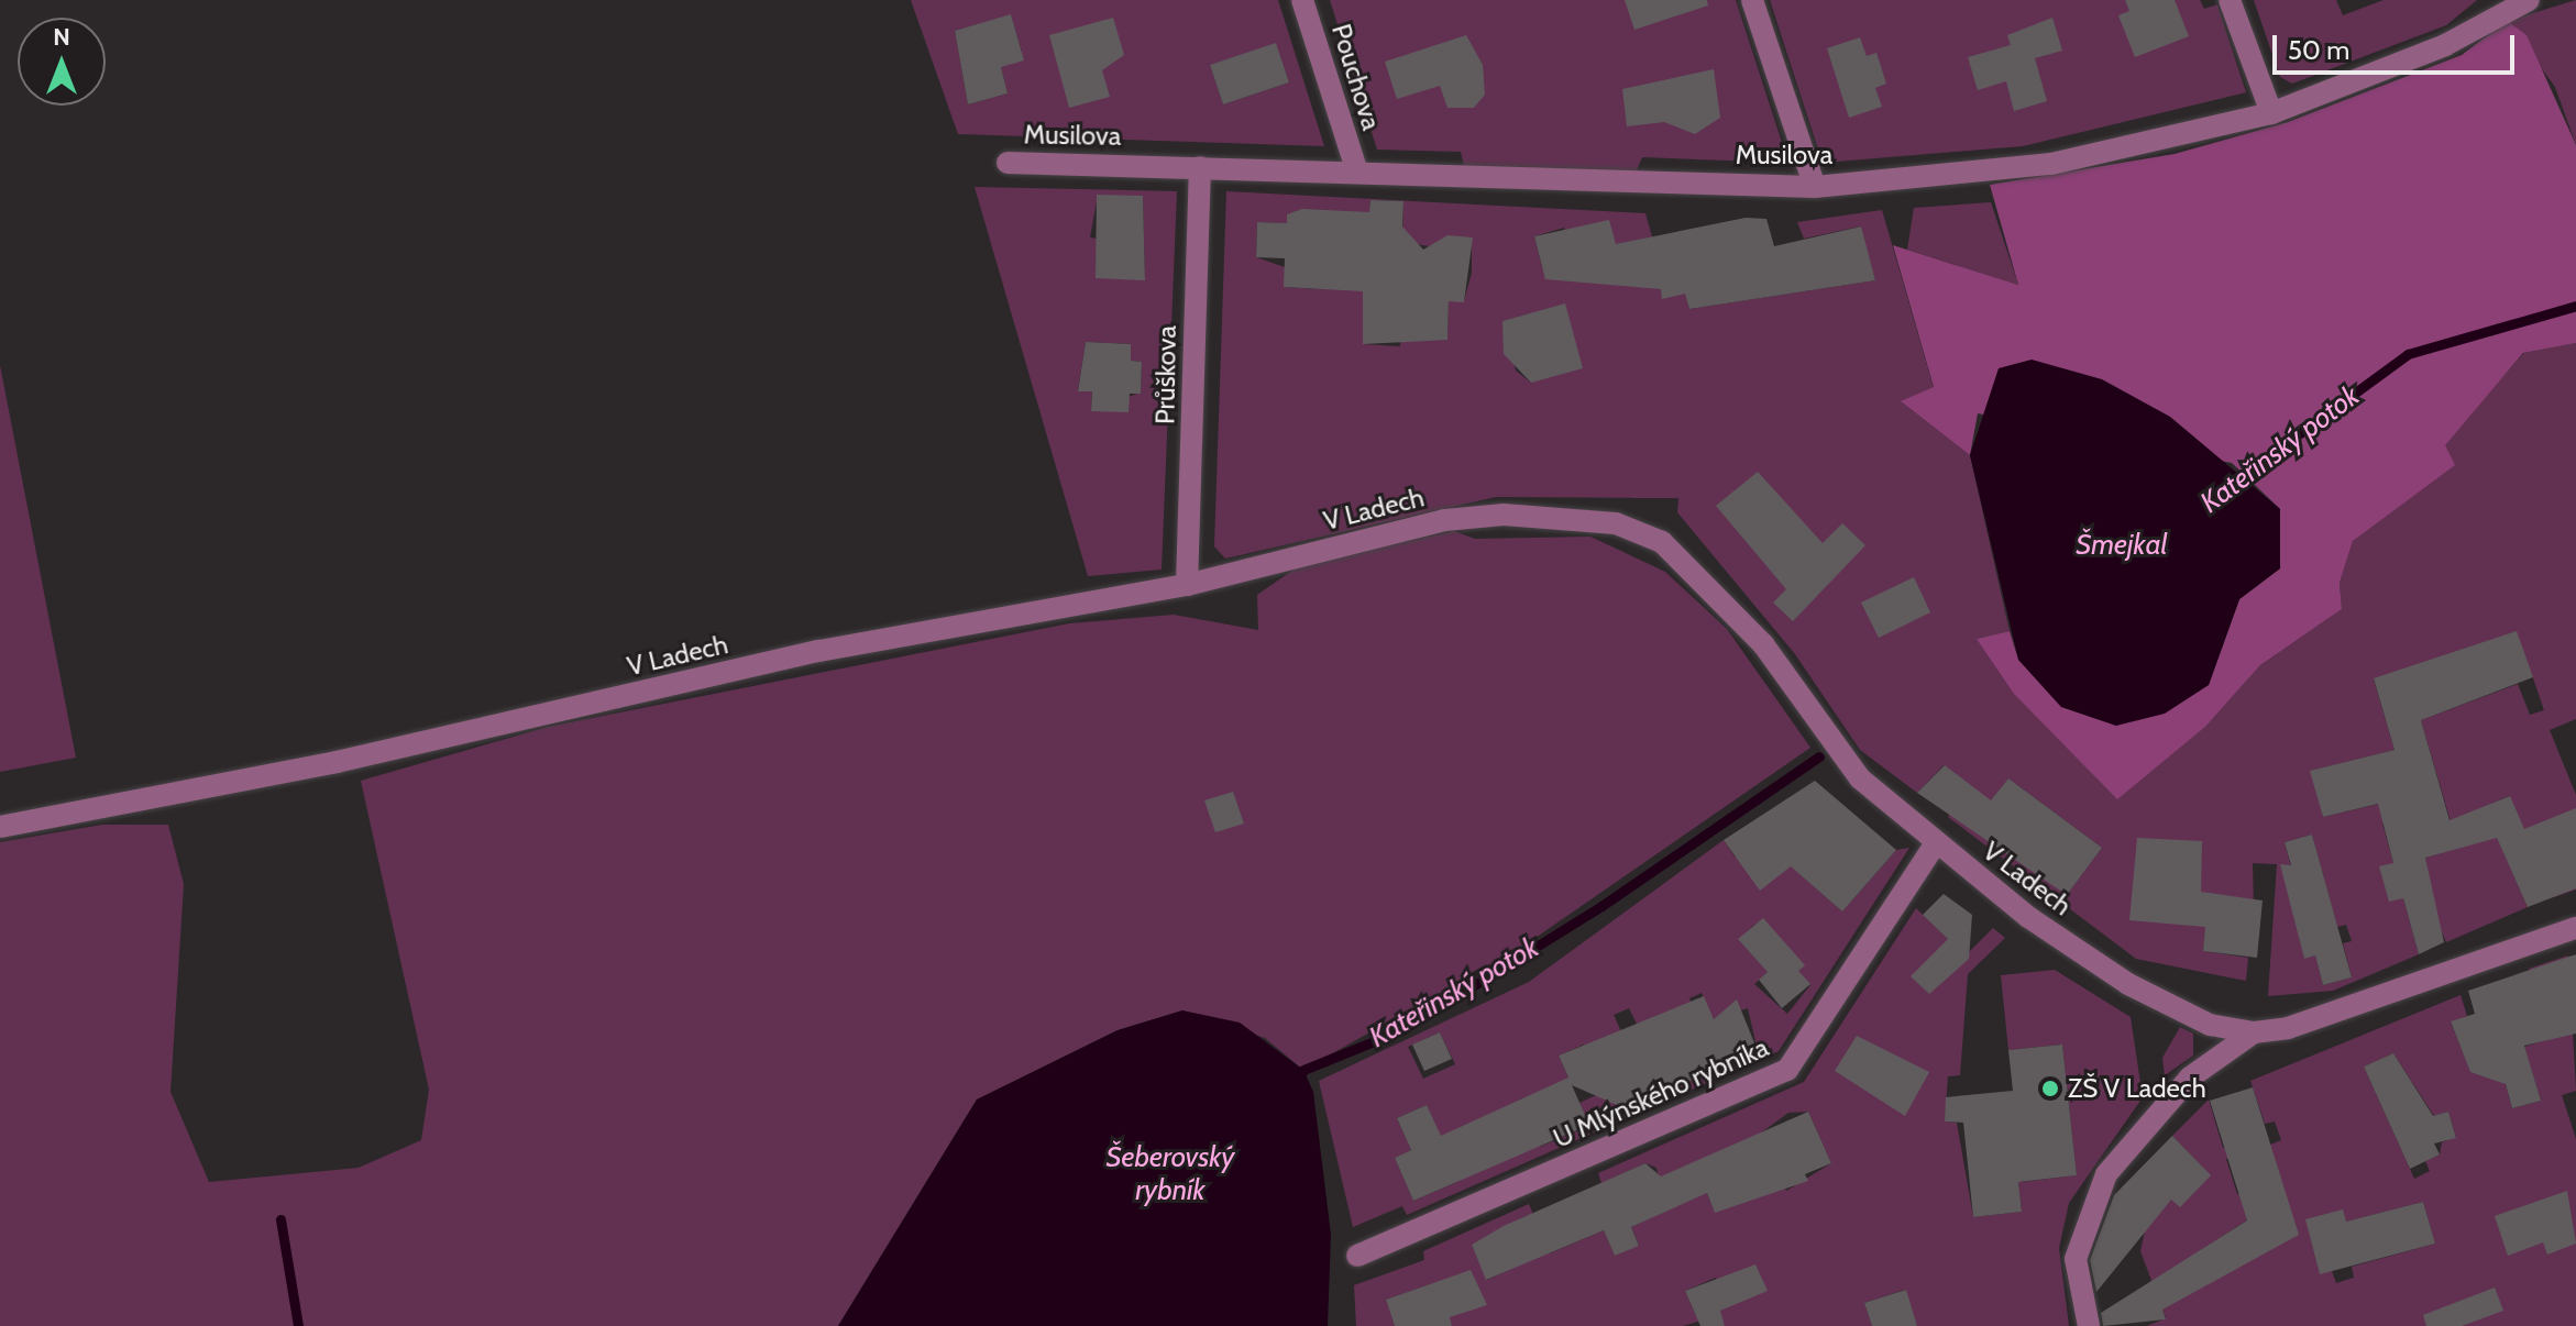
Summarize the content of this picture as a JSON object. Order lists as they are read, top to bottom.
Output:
{
  "streets": {
    "street": [
      "Pouchova",
      "Musilova",
      "Průškova",
      "V Ladech",
      "U Mlýnského rybníka"
    ]
  },
  "crossings": [
    ["Pouchova", "Musilova"],
    ["Musilova", "Průškova"],
    ["Průškova", "V Ladech"],
    ["V Ladech", "U Mlýnského rybníka"]
  ],
  "water": ["Kateřinský potok", "Šmejkal", "Šeberovský rybník"],
  "places": ["ZŠ V Ladech"],
  "scale_bar": "50 m",
  "north": "top"
}
